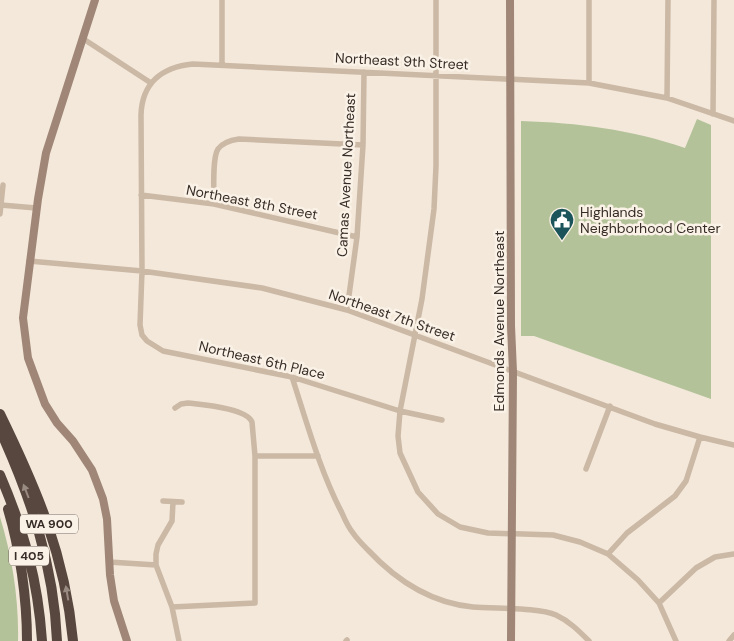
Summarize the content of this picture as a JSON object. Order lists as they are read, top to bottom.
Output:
{
  "streets": {
    "highway": ["WA 900", "I 405"],
    "main road": ["Edmonds Avenue Northeast"],
    "street": [
      "Northeast 9th Street",
      "Camas Avenue Northeast",
      "Northeast 8th Street",
      "Northeast 7th Street",
      "Northeast 6th Place"
    ]
  },
  "crossings": [
    ["Northeast 9th Street", "Camas Avenue Northeast"],
    ["Northeast 9th Street", "Edmonds Avenue Northeast"],
    ["Northeast 9th Street", "Northeast 6th Place"],
    ["Camas Avenue Northeast", "Northeast 8th Street"],
    ["Camas Avenue Northeast", "Northeast 7th Street"],
    ["Northeast 8th Street", "Northeast 6th Place"],
    ["Northeast 7th Street", "Edmonds Avenue Northeast"],
    ["Northeast 7th Street", "Northeast 6th Place"]
  ],
  "places": {
    "public building": ["Highlands Neighborhood Center"]
  }
}
